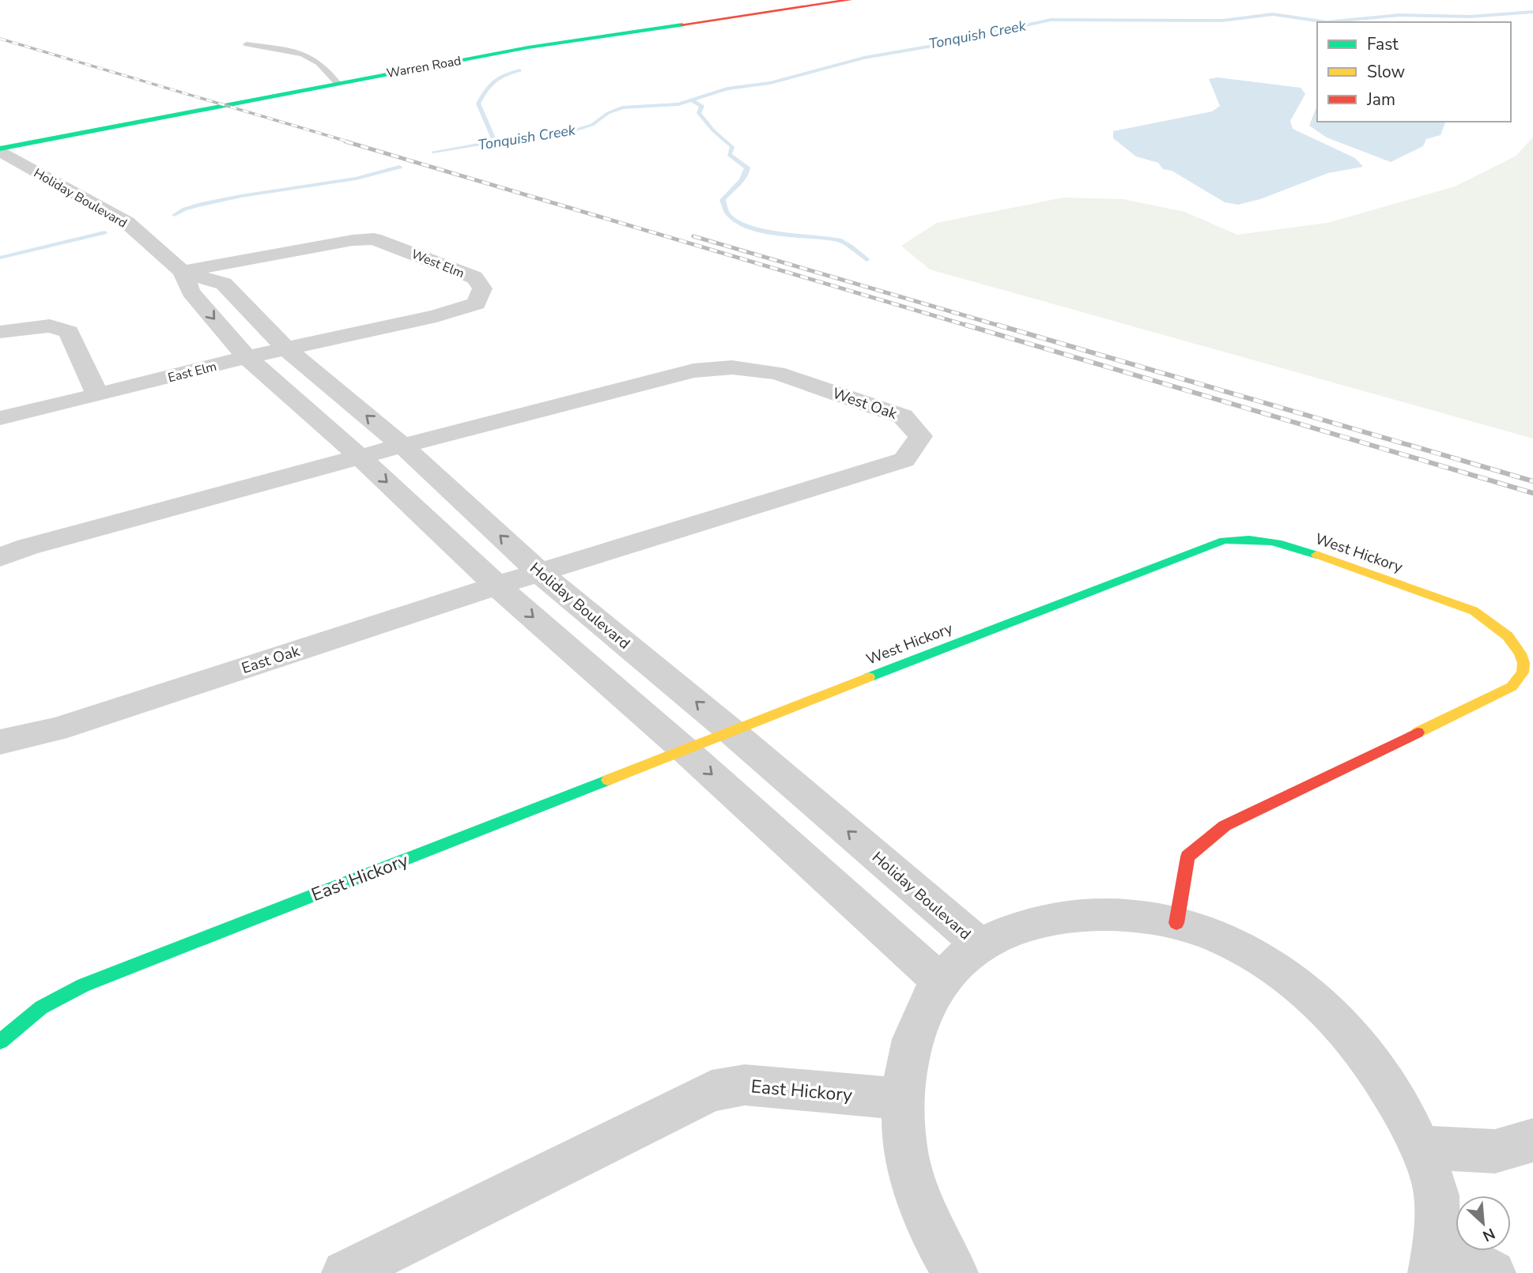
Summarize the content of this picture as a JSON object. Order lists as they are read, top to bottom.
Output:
{
  "streets": {
    "street": [
      "Warren Road",
      "Holiday Boulevard",
      "West Elm",
      "East Elm",
      "West Oak",
      "West Hickory",
      "East Oak",
      "East Hickory"
    ]
  },
  "crossings": [
    ["Warren Road", "Holiday Boulevard"],
    ["Holiday Boulevard", "West Elm"],
    ["Holiday Boulevard", "East Elm"],
    ["Holiday Boulevard", "West Oak"],
    ["Holiday Boulevard", "West Hickory"],
    ["Holiday Boulevard", "East Oak"],
    ["Holiday Boulevard", "East Hickory"],
    ["West Elm", "East Elm"],
    ["West Oak", "East Oak"],
    ["West Hickory", "East Hickory"]
  ],
  "water": ["Tonquish Creek"],
  "legend": ["Fast", "Slow", "Jam"],
  "north": "bottom right"
}
